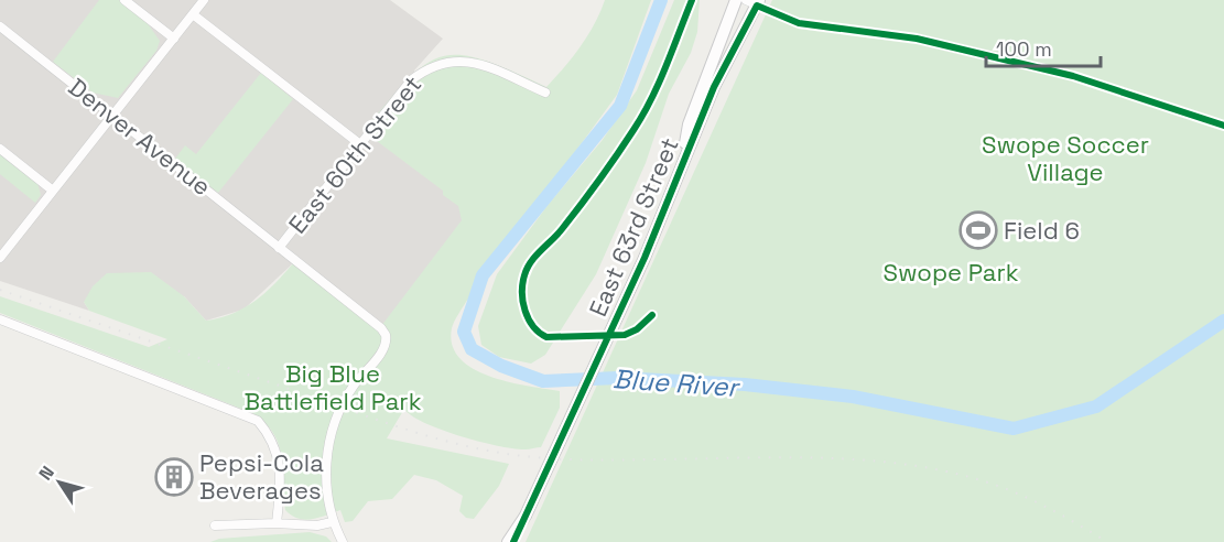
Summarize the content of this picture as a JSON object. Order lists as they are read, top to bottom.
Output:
{
  "streets": {
    "main road": ["East 63rd Street"],
    "street": ["Denver Avenue", "East 60th Street"]
  },
  "crossings": [
    ["Denver Avenue", "East 60th Street"]
  ],
  "water": ["Blue River"],
  "parks": ["Swope Soccer Village", "Swope Park", "Big Blue Battlefield Park"],
  "places": {
    "sports": ["Field 6"],
    "building": ["Pepsi-Cola Beverages"]
  },
  "scale_bar": "100 m",
  "north": "top left"
}
